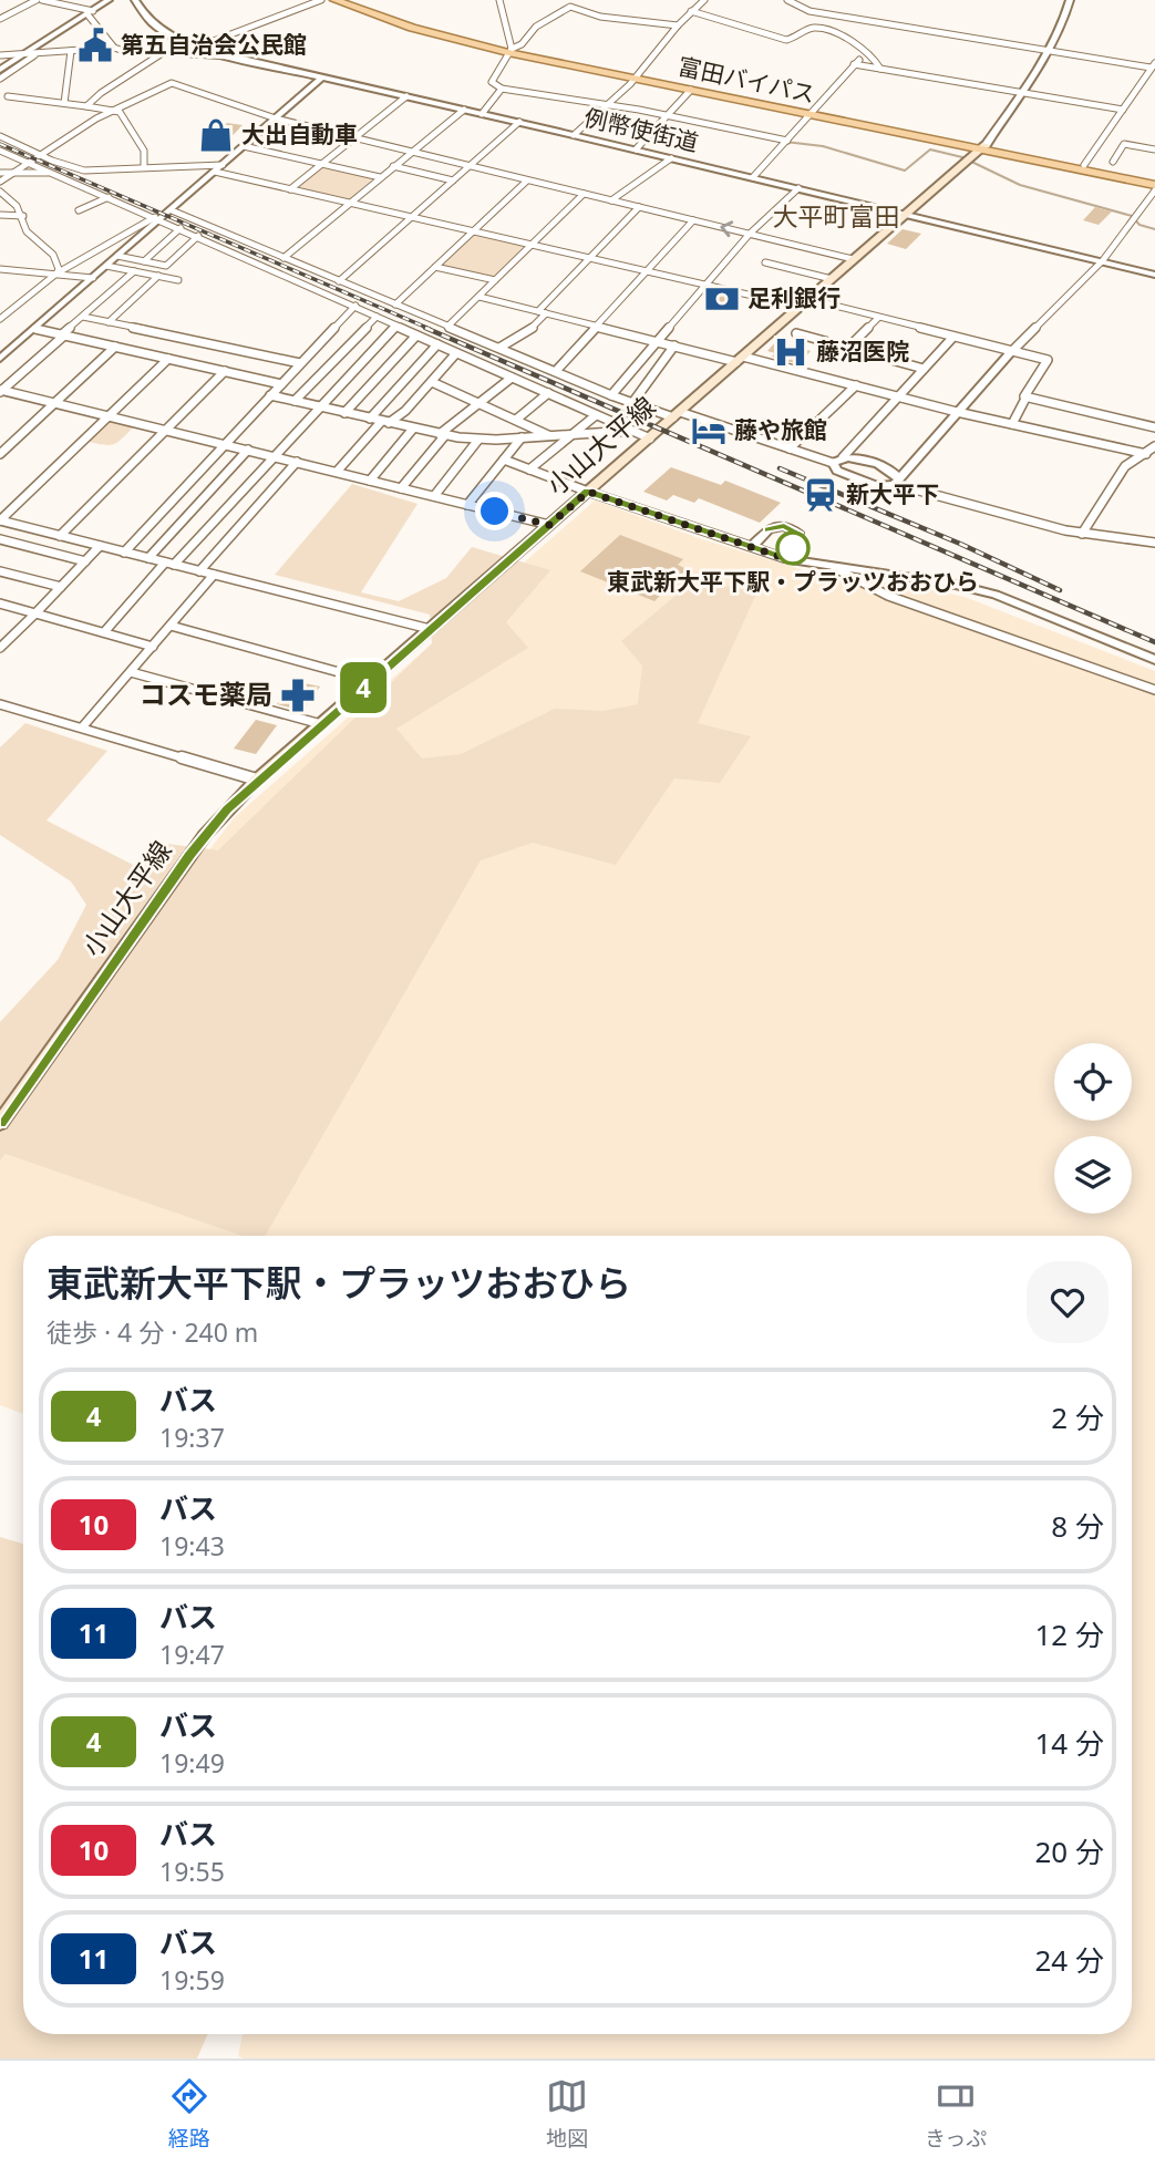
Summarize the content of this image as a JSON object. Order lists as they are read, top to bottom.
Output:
{
  "streets": {
    "main road": ["富田バイパス", "小山大平線"],
    "street": ["例幣使街道"]
  },
  "crossings": [
    ["富田バイパス", "小山大平線"],
    ["例幣使街道", "小山大平線"]
  ],
  "districts": ["大平町富田"],
  "places": {
    "public building": ["第五自治会公民館"],
    "shop": ["大出自動車"],
    "bank": ["足利銀行"],
    "hospital": ["藤沼医院"],
    "hotel": ["藤や旅館"],
    "station": ["新大平下"],
    "other": ["東武新大平下駅・プラッツおおひら"],
    "pharmacy": ["コスモ薬局"]
  },
  "lines": ["bus line 4"],
  "page": {
    "on_map": "4",
    "heading": ["東武新大平下駅・プラッツおおひら", "徒歩 · 4 分 · 240 m"],
    "list": [
      {
        "mark": "4",
        "name": "バス",
        "note": "19:37",
        "value": "2 分"
      },
      {
        "mark": "10",
        "name": "バス",
        "note": "19:43",
        "value": "8 分"
      },
      {
        "mark": "11",
        "name": "バス",
        "note": "19:47",
        "value": "12 分"
      },
      {
        "mark": "4",
        "name": "バス",
        "note": "19:49",
        "value": "14 分"
      },
      {
        "mark": "10",
        "name": "バス",
        "note": "19:55",
        "value": "20 分"
      },
      {
        "mark": "11",
        "name": "バス",
        "note": "19:59",
        "value": "24 分"
      }
    ],
    "tabs": ["経路", "地図", "きっぷ"]
  }
}
